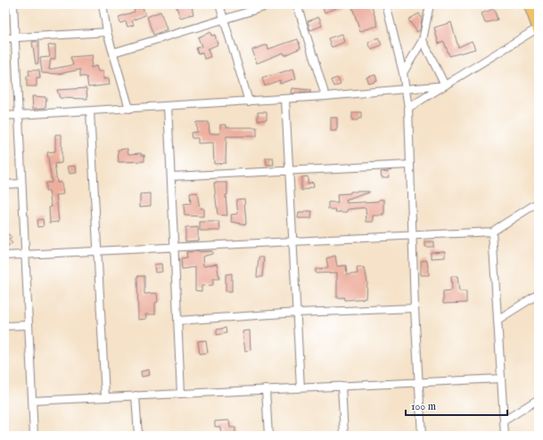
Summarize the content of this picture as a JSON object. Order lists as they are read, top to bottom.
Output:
{
  "scale_bar": "100 m"
}
